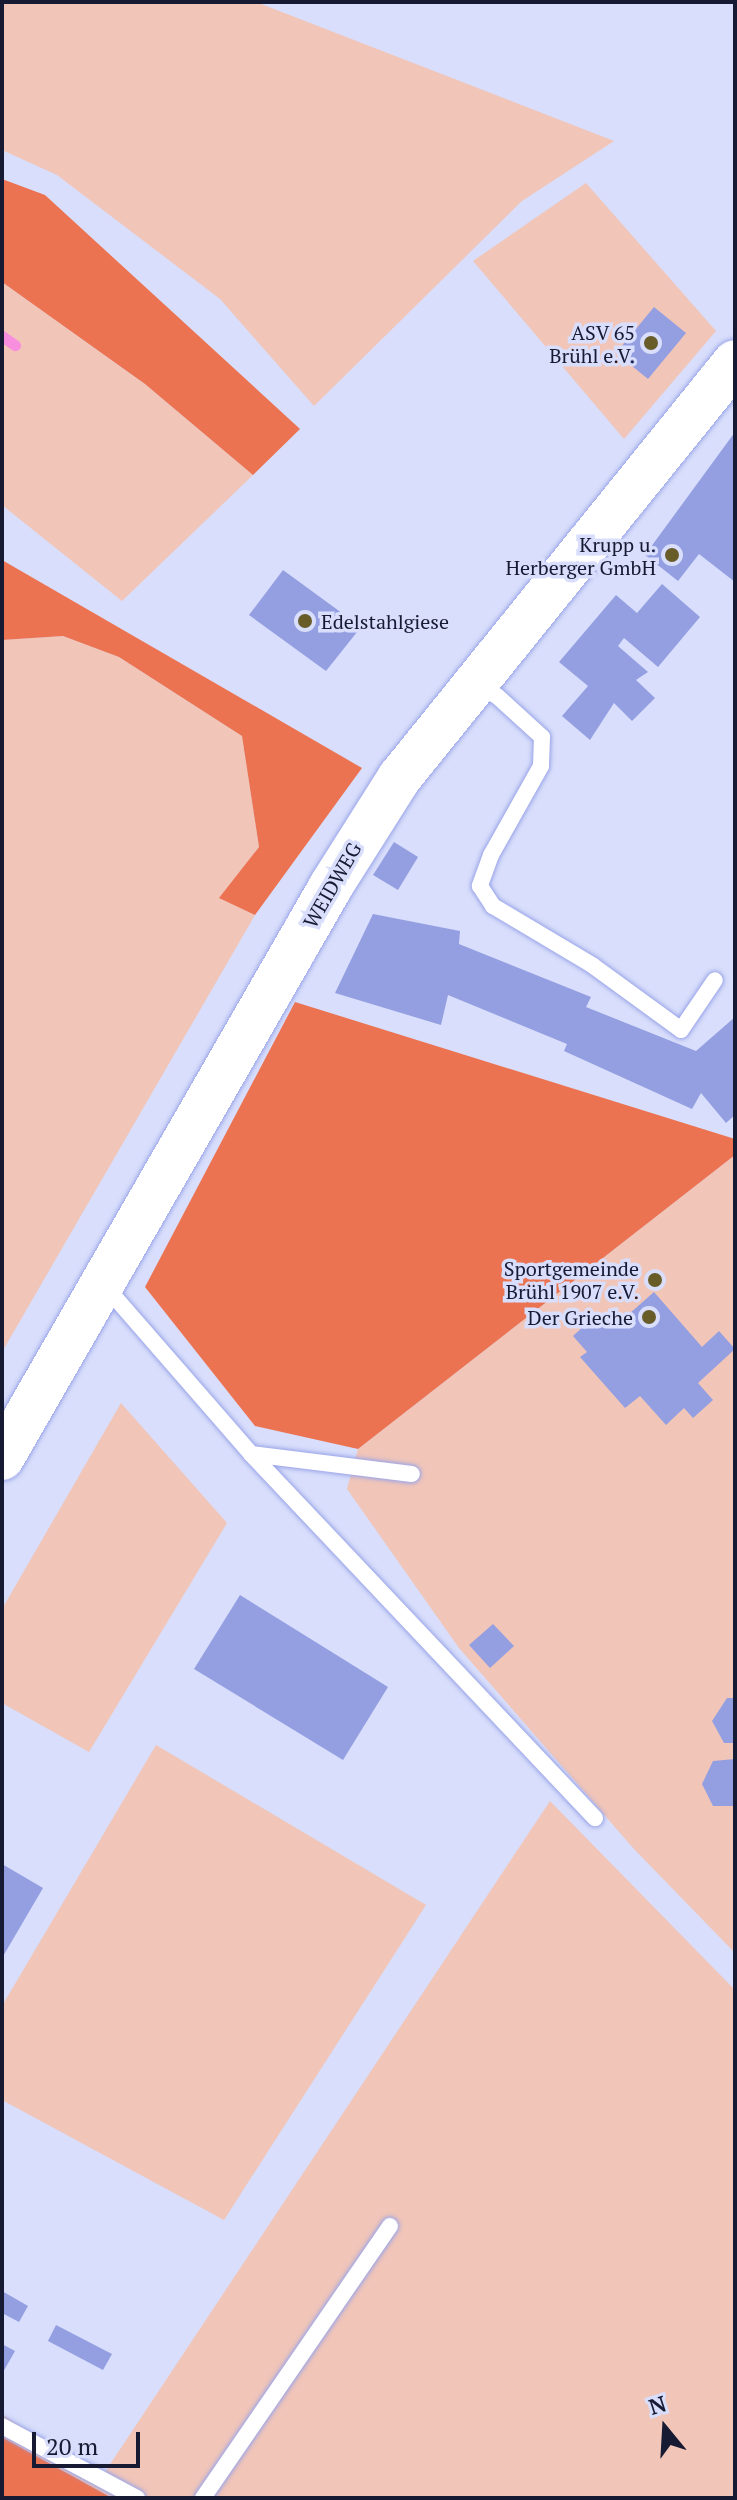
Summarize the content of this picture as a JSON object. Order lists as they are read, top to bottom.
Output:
{
  "streets": {
    "main road": ["WEIDWEG"]
  },
  "places": [
    "ASV 65 Brühl e.V.",
    "Krupp u. Herberger GmbH",
    "Edelstahlgiese",
    "Sportgemeinde Brühl 1907 e.V.",
    "Der Grieche"
  ],
  "scale_bar": "20 m",
  "north": "top"
}
